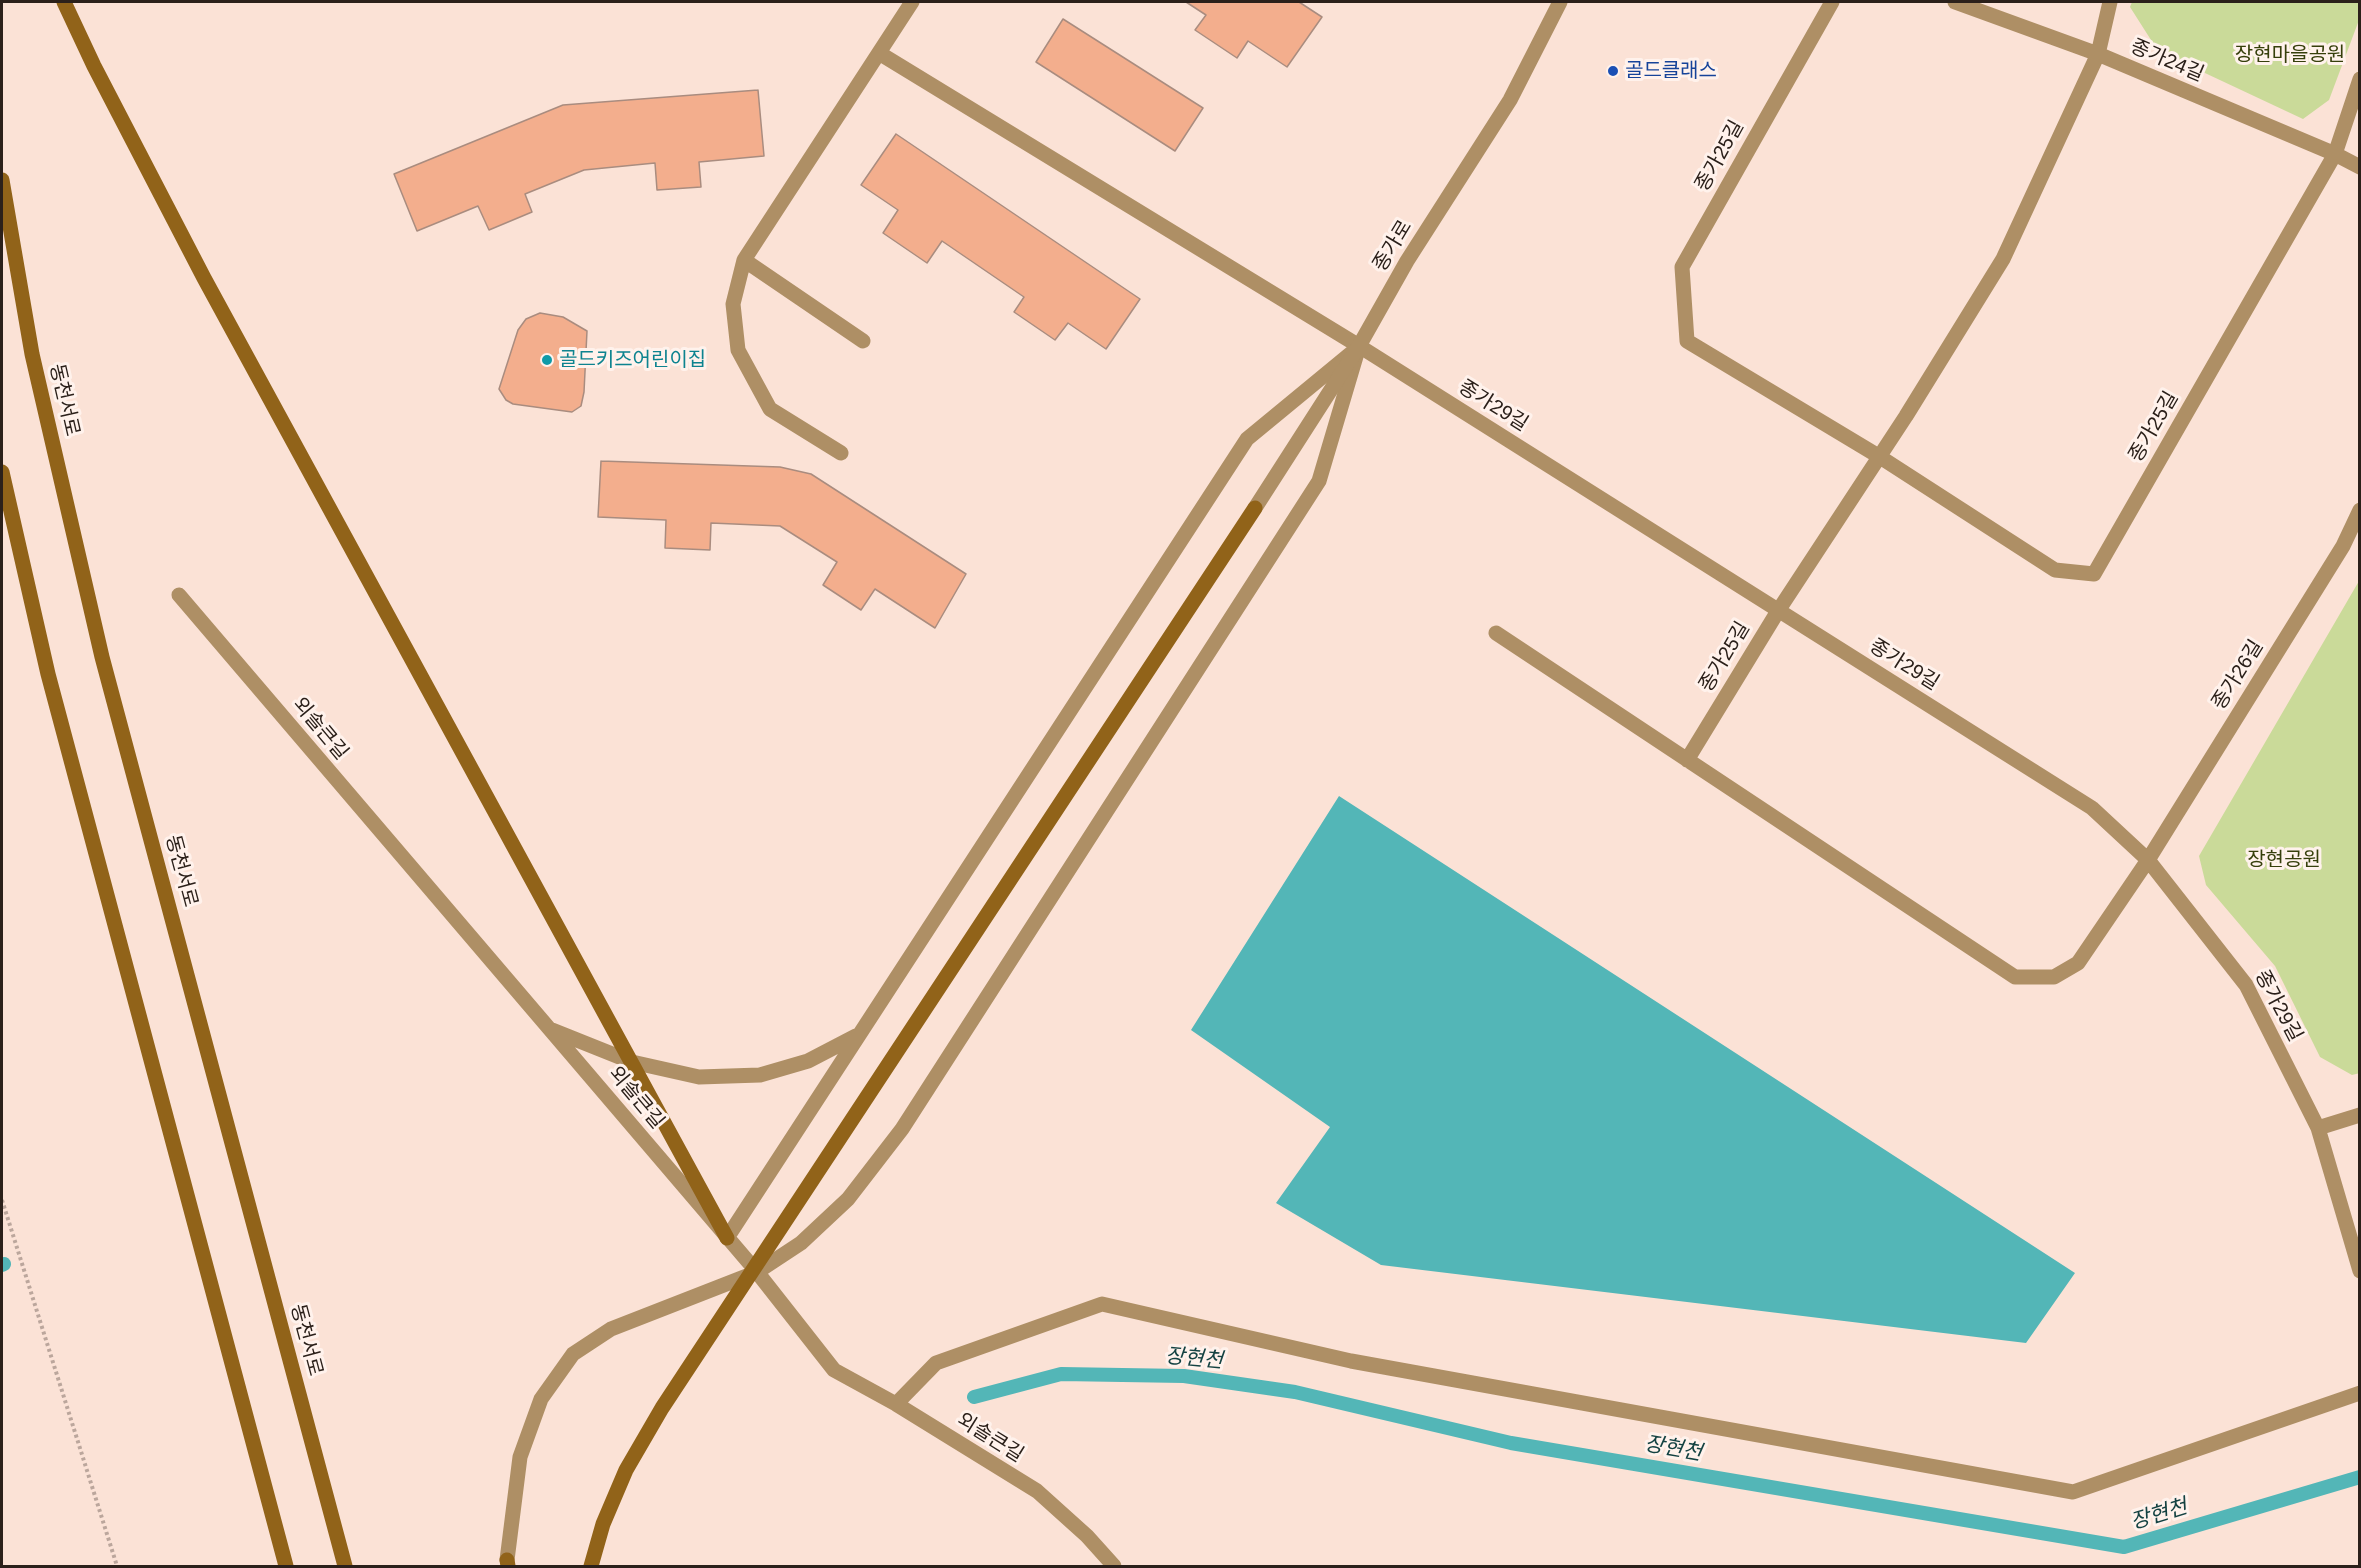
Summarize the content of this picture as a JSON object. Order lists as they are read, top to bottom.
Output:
{
  "streets": {
    "main road": ["동천서로"],
    "street": [
      "종가24길",
      "종가25길",
      "종가로",
      "종가29길",
      "종가26길",
      "외솔큰길"
    ]
  },
  "crossings": [
    ["종가24길", "종가25길"],
    ["종가25길", "종가29길"],
    ["종가25길", "종가26길"],
    ["종가로", "종가29길"],
    ["종가29길", "종가26길"]
  ],
  "water": ["장현천"],
  "parks": ["장현마을공원", "장현공원"],
  "places": ["골드클래스", "골드키즈어린이집"]
}
